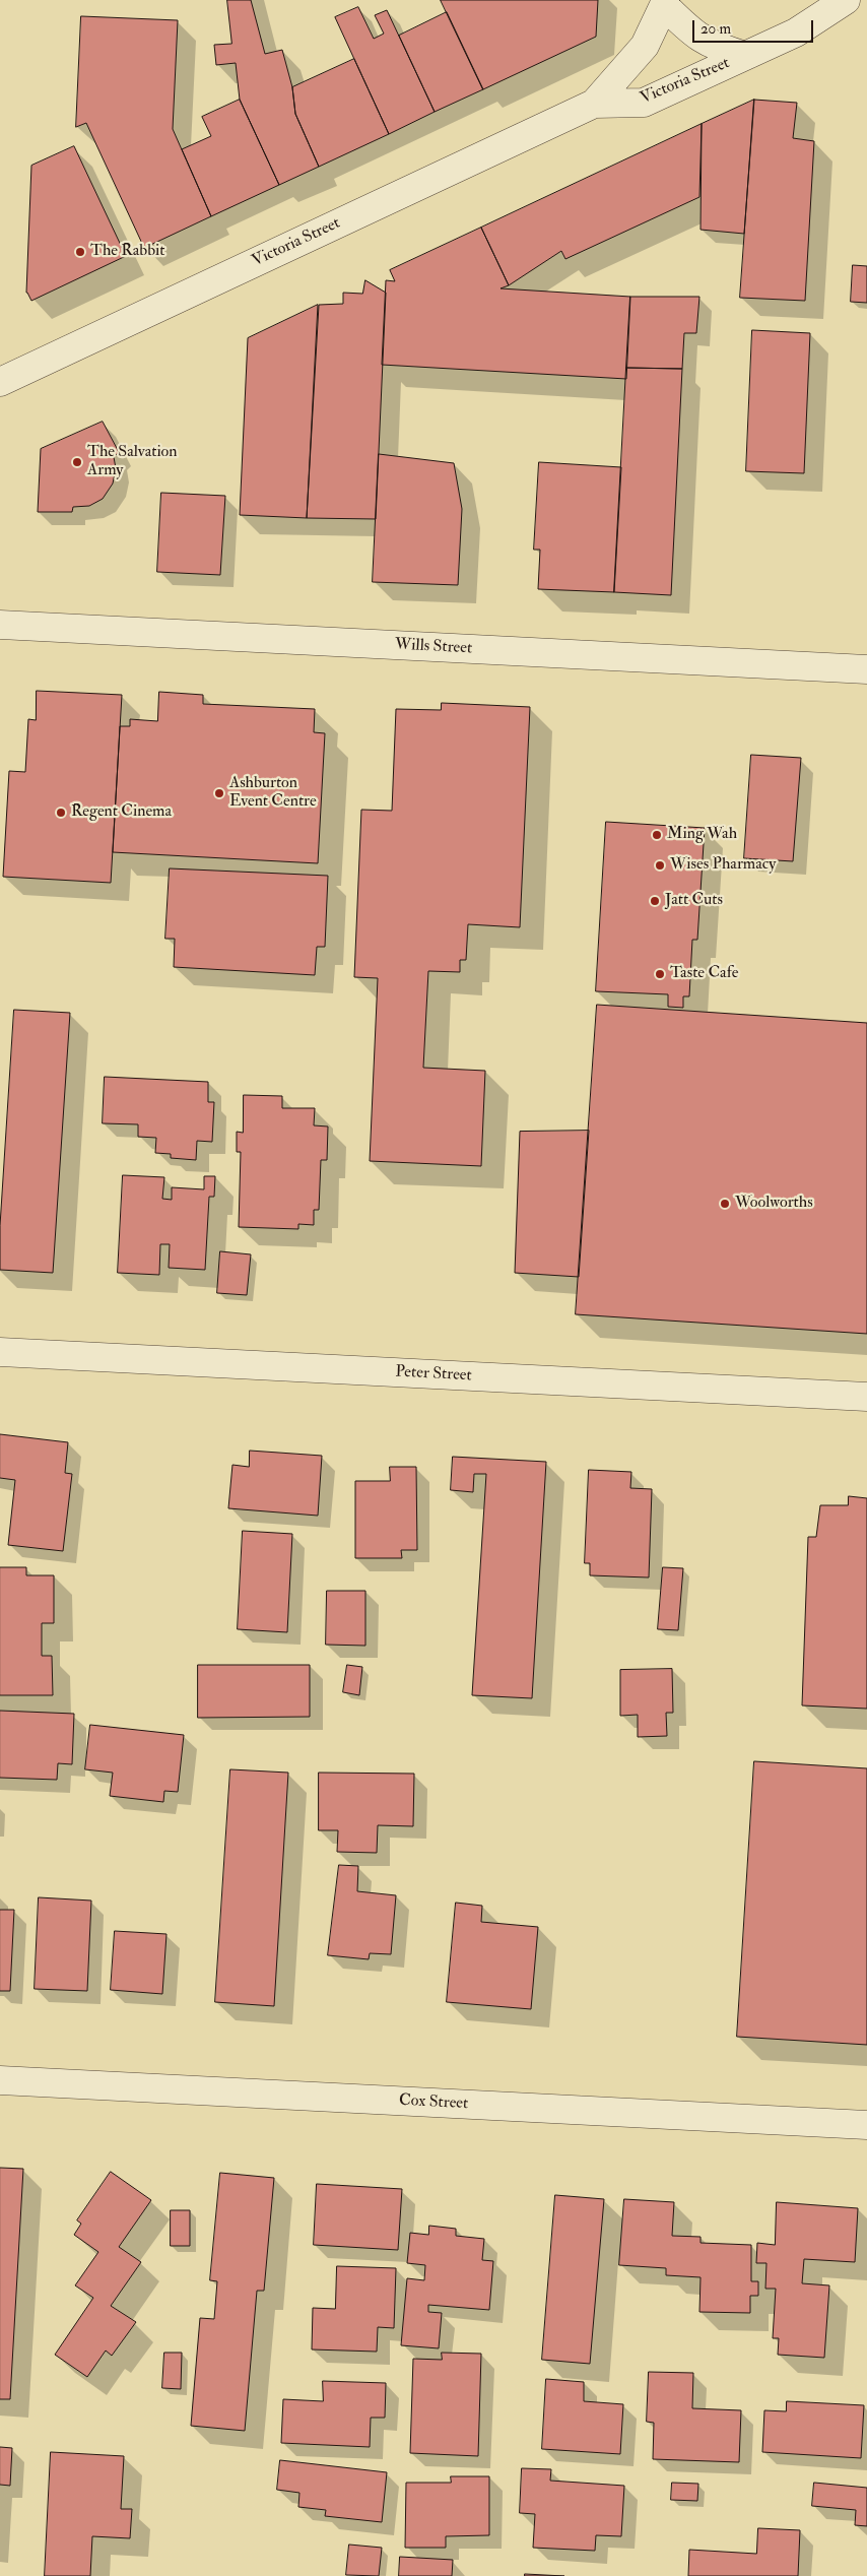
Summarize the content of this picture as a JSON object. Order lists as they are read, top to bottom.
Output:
{
  "streets": {
    "street": [
      "Victoria Street",
      "Wills Street",
      "Peter Street",
      "Cox Street"
    ]
  },
  "places": [
    "The Rabbit",
    "The Salvation Army",
    "Ashburton Event Centre",
    "Regent Cinema",
    "Ming Wah",
    "Wises Pharmacy",
    "Jatt Cuts",
    "Taste Cafe",
    "Woolworths"
  ],
  "scale_bar": "20 m"
}
